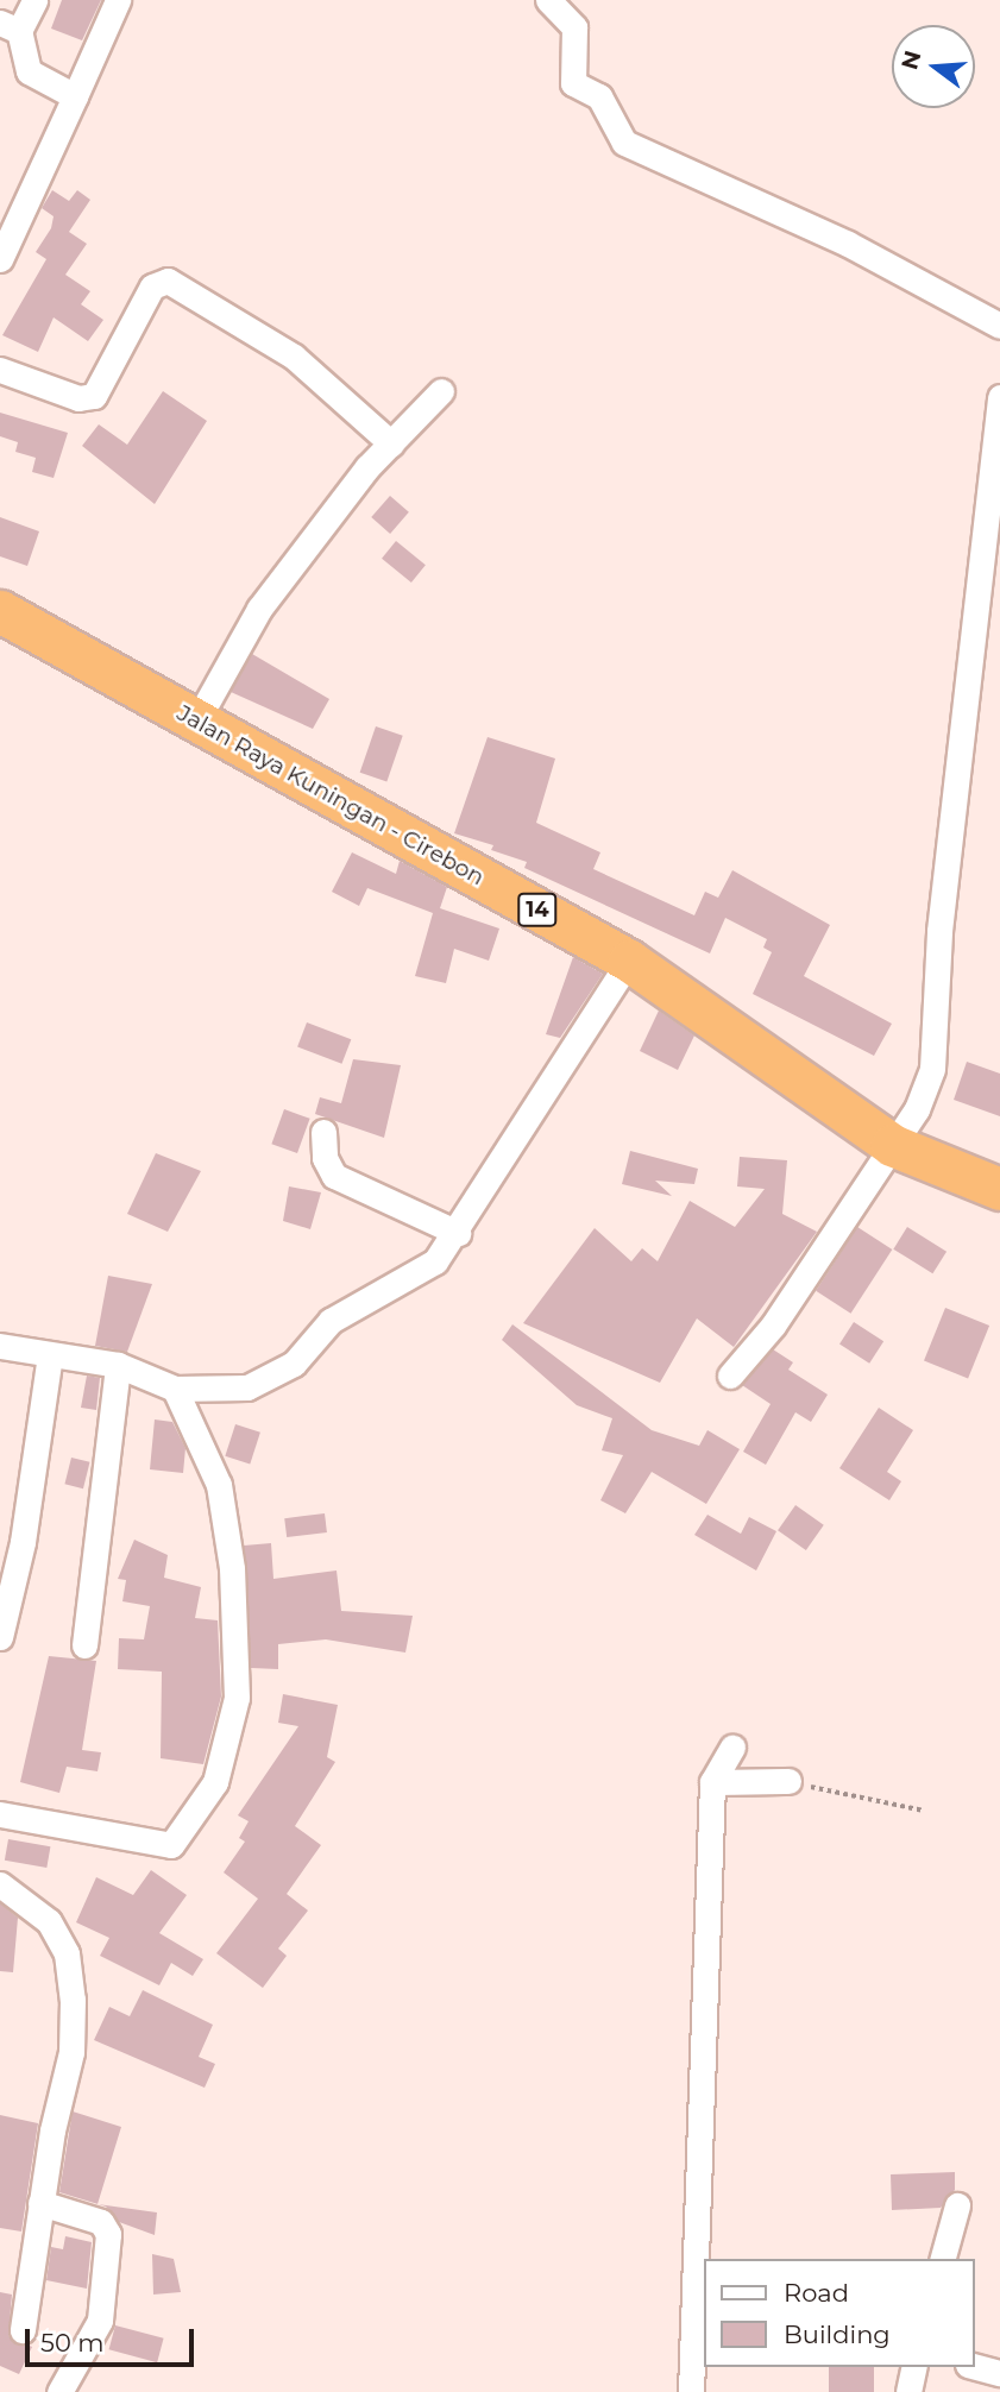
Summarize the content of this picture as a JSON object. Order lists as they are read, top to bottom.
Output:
{
  "streets": {
    "highway": ["Jalan Raya Kuningan - Cirebon", "14"]
  },
  "legend": ["Road", "Building"],
  "scale_bar": "50 m",
  "north": "left"
}
